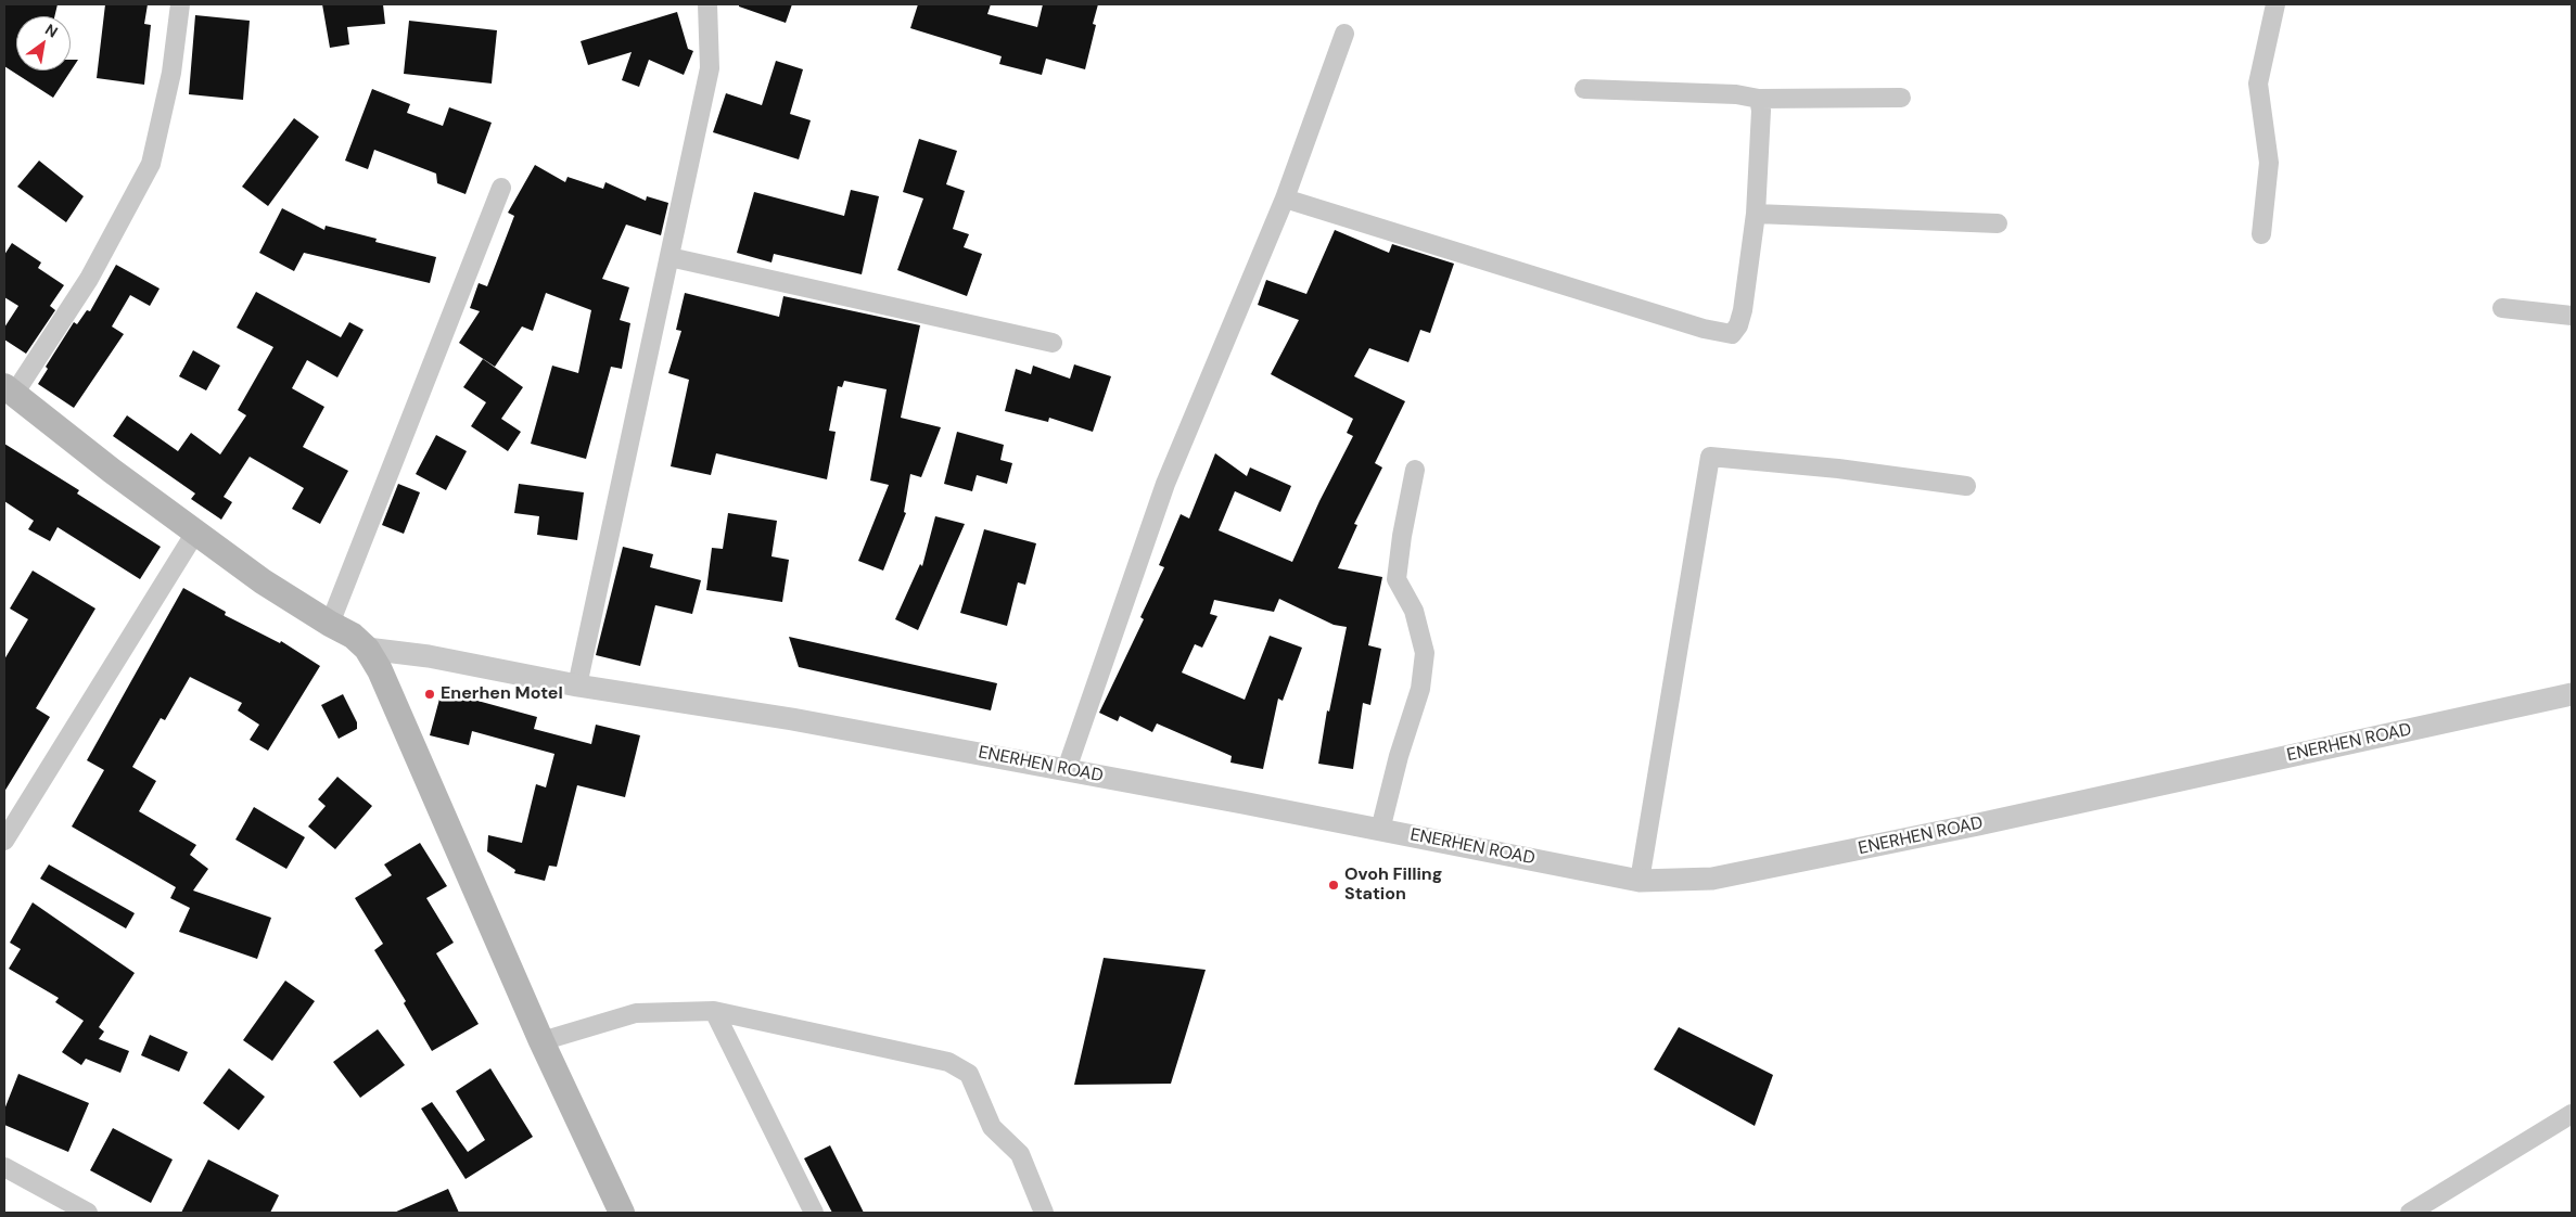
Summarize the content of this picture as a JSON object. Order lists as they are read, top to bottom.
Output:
{
  "streets": {
    "street": ["ENERHEN ROAD"]
  },
  "places": ["Enerhen Motel", "Ovoh Filling Station"],
  "north": "top right"
}
